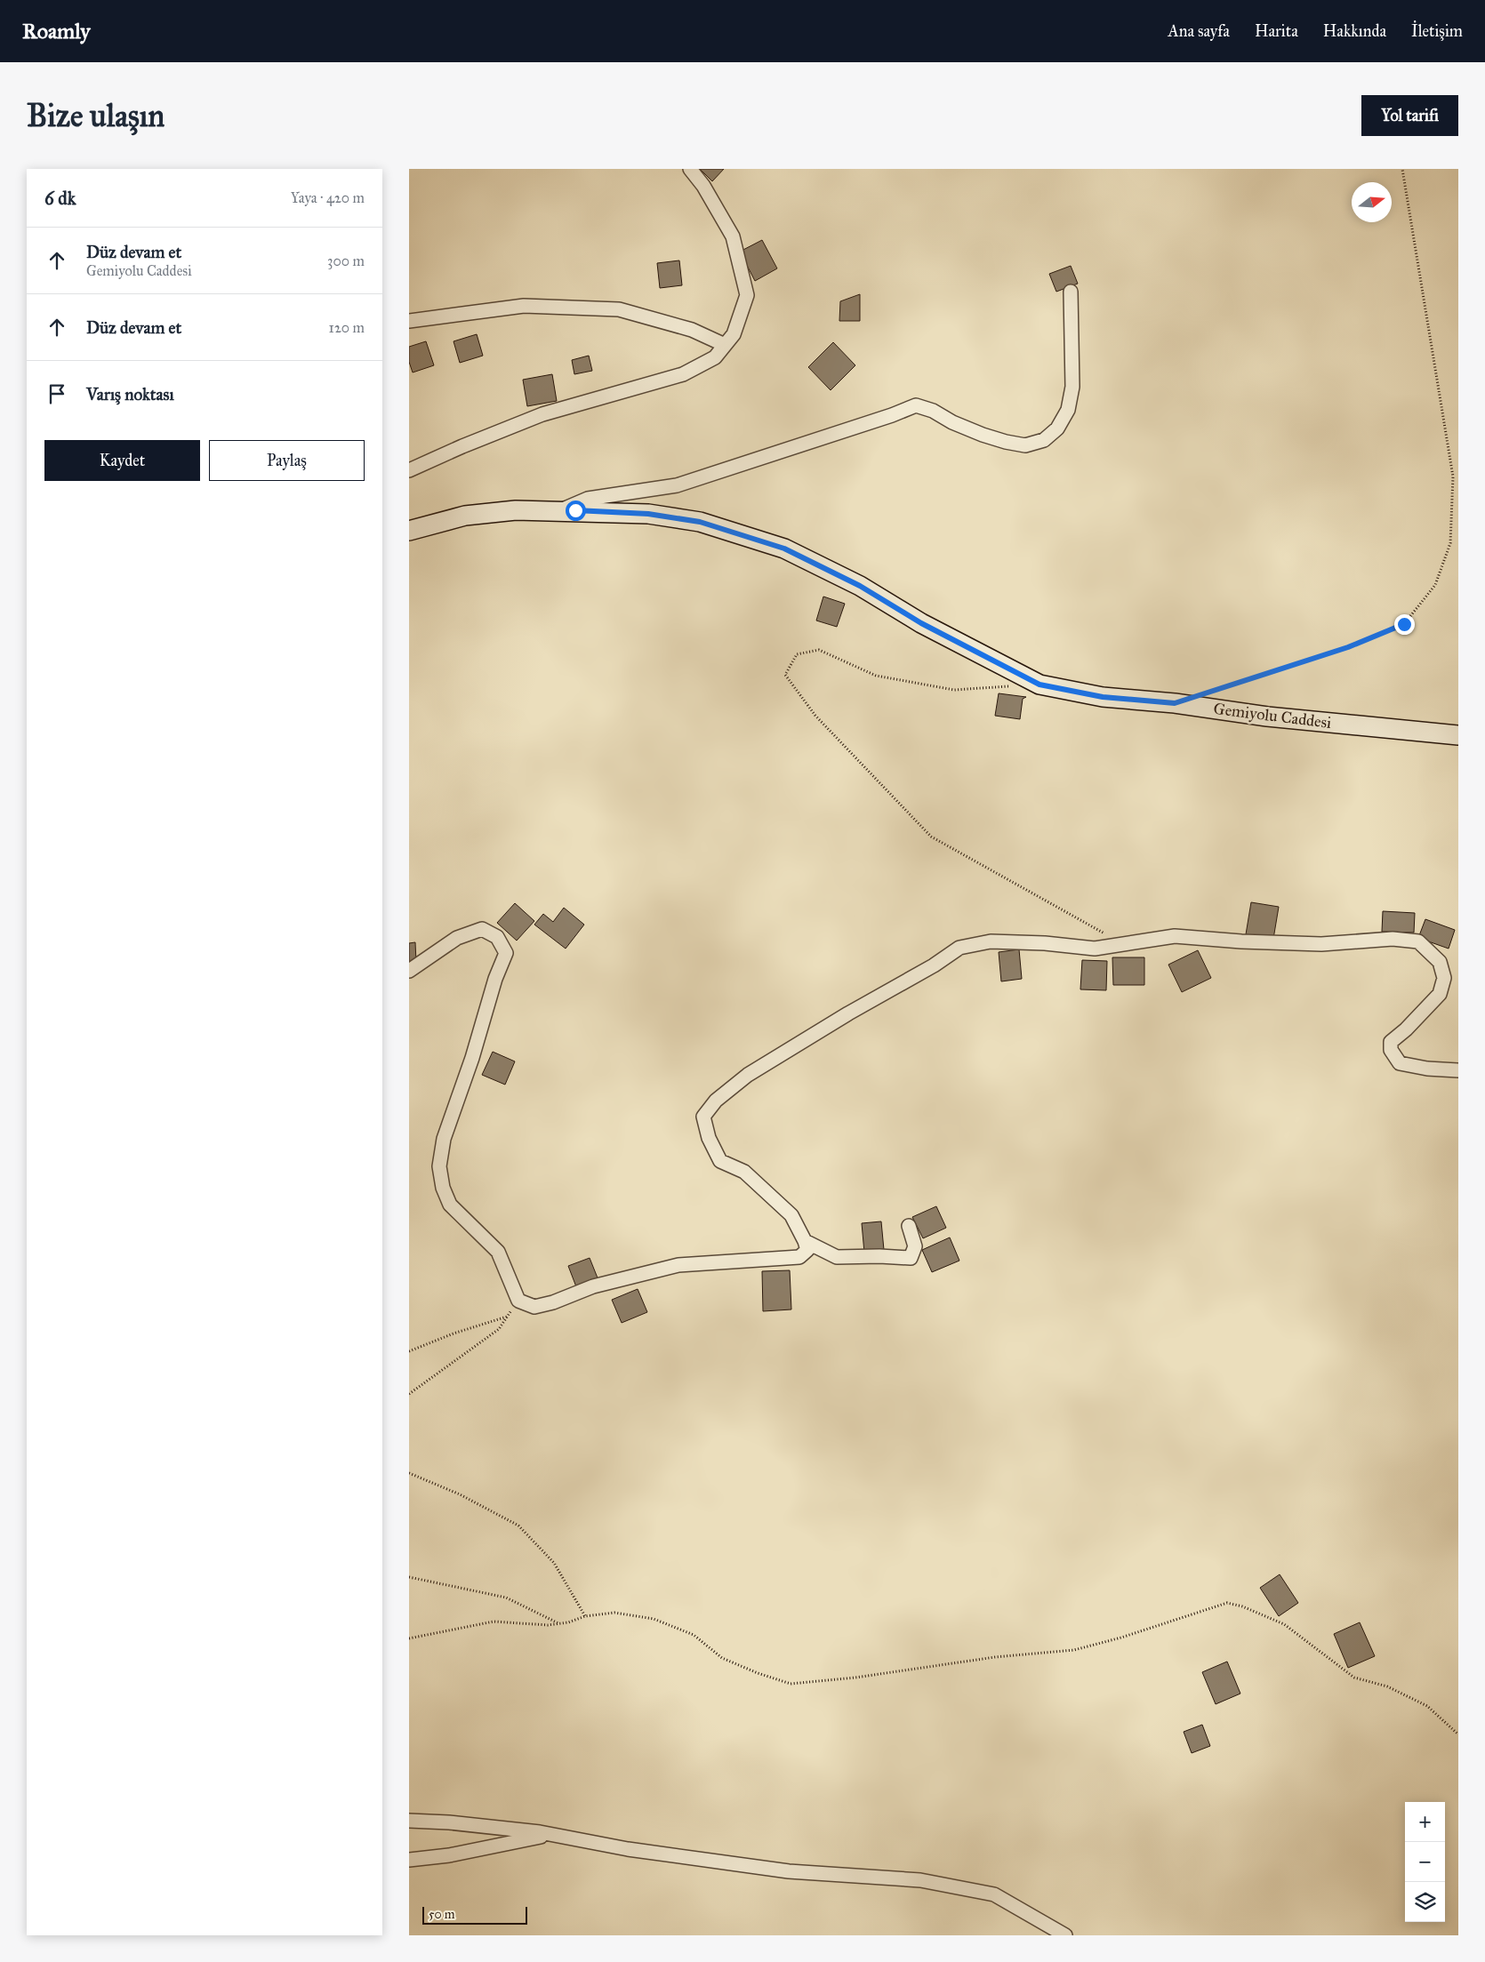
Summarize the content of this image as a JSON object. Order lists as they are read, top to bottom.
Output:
{
  "streets": {
    "street": ["Gemiyolu Caddesi"]
  },
  "scale_bar": "50 m",
  "north": "right",
  "page": {
    "header": "Roamly",
    "nav": [
      "Ana sayfa",
      "Harita",
      "Hakkında",
      "İletişim"
    ],
    "buttons": [
      "Yol tarifi",
      ["Kaydet", "Paylaş"]
    ],
    "title": "Bize ulaşın",
    "heading": ["6 dk", "Yaya · 420 m"],
    "list": [
      ["Düz devam et", "Gemiyolu Caddesi", "300 m"],
      ["Düz devam et", "120 m"],
      "Varış noktası"
    ],
    "map_buttons": ["+", "−"],
    "scale": "50 m"
  }
}
